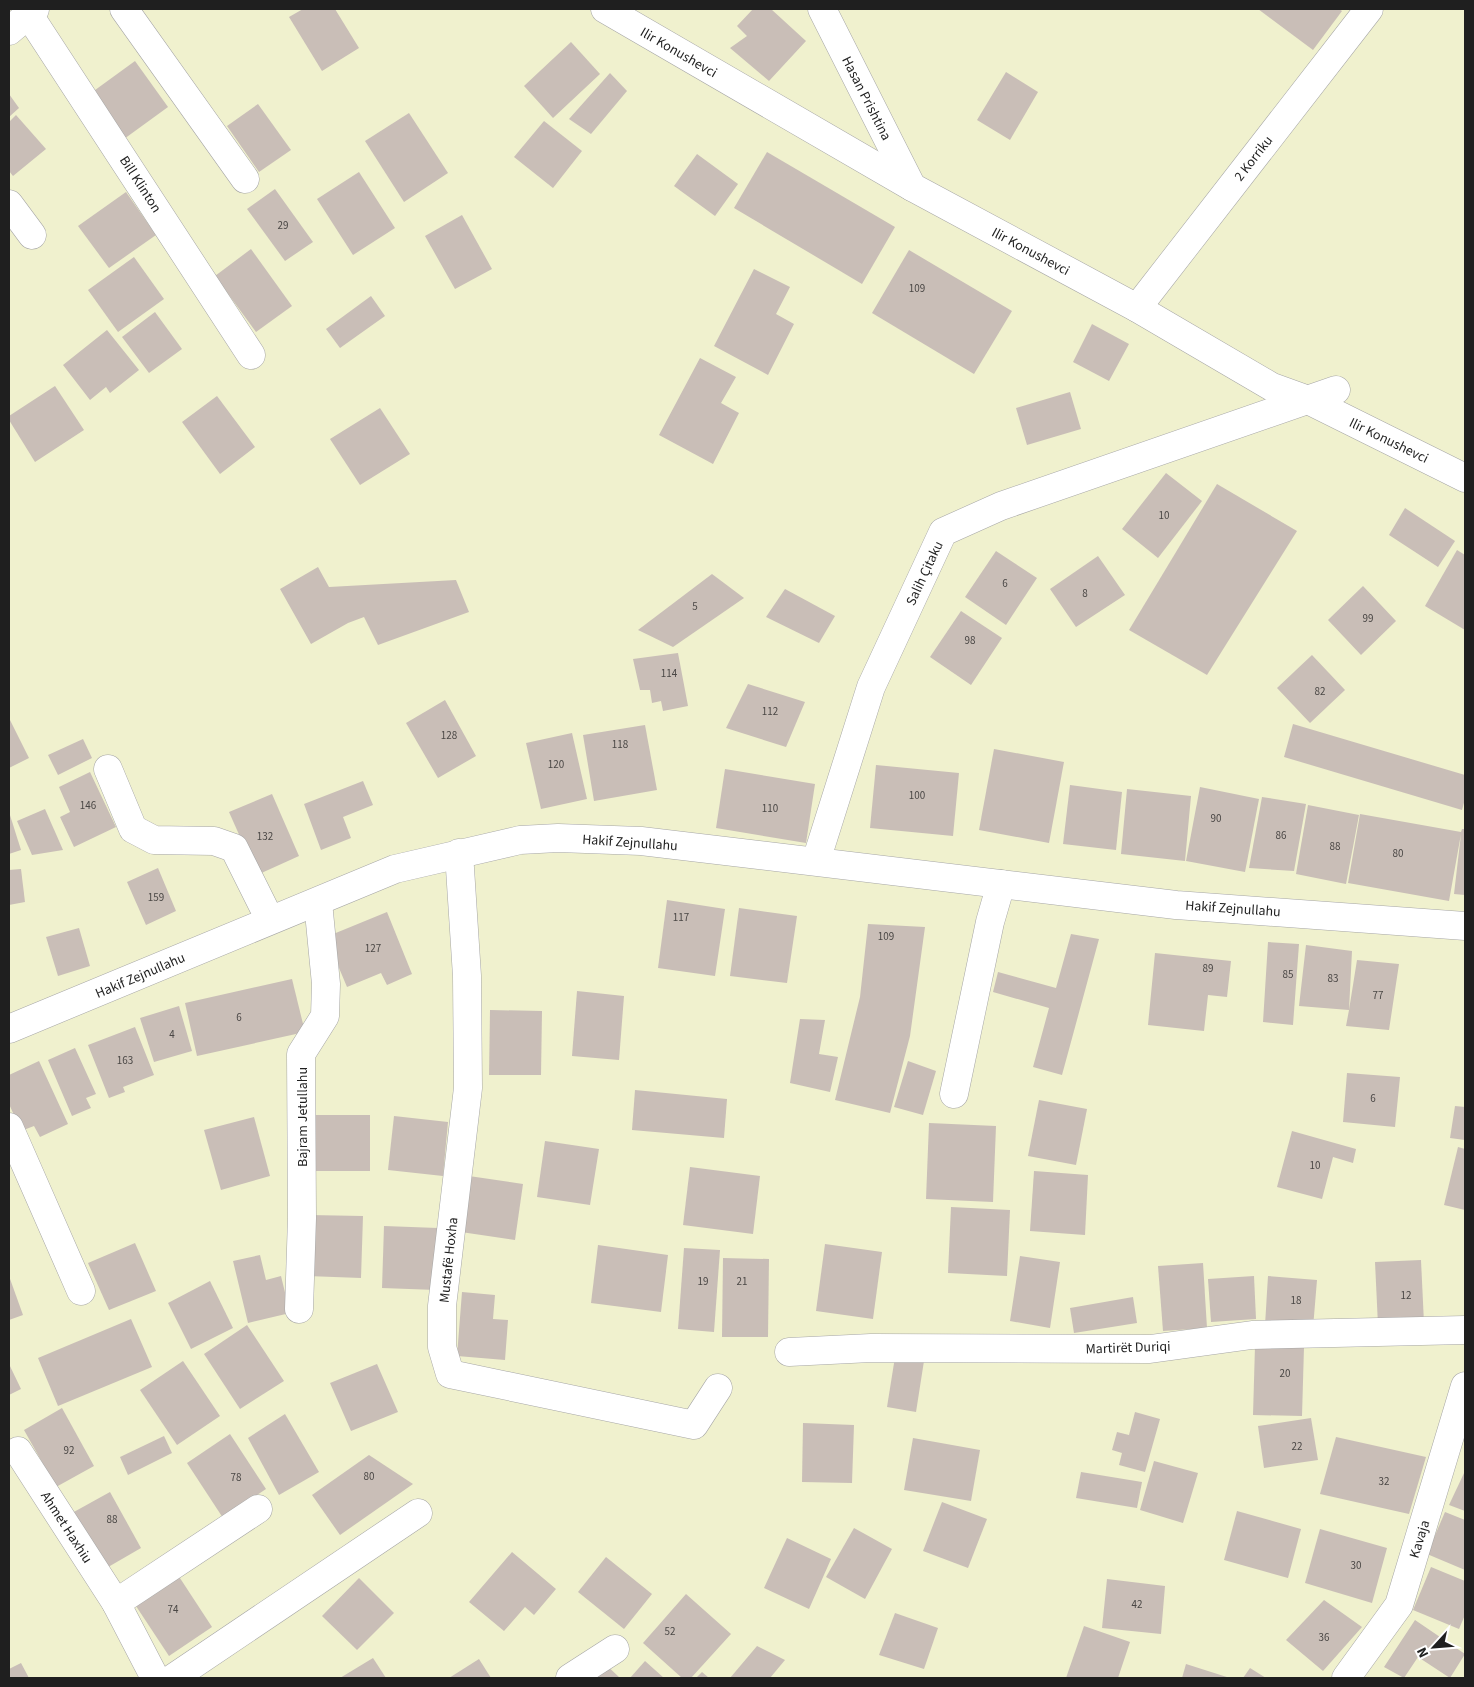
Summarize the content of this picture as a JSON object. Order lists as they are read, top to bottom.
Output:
{
  "streets": {
    "street": [
      "Ilir Konushevci",
      "Hasan Prishtina",
      "2 Korriku",
      "Bill Klinton",
      "Salih Çitaku",
      "Hakif Zejnullahu",
      "Bajram Jetullahu",
      "Mustafë Hoxha",
      "Martirët Duriqi",
      "Ahmet Haxhiu",
      "Kavaja"
    ]
  },
  "crossings": [
    ["Ilir Konushevci", "Hasan Prishtina"],
    ["Ilir Konushevci", "2 Korriku"],
    ["Ilir Konushevci", "Salih Çitaku"],
    ["Salih Çitaku", "Hakif Zejnullahu"],
    ["Hakif Zejnullahu", "Bajram Jetullahu"],
    ["Hakif Zejnullahu", "Mustafë Hoxha"]
  ],
  "house_numbers": [
    "29",
    "109",
    "10",
    "6",
    "8",
    "5",
    "99",
    "98",
    "114",
    "82",
    "112",
    "128",
    "118",
    "120",
    "100",
    "146",
    "110",
    "90",
    "86",
    "132",
    "88",
    "80",
    "159",
    "117",
    "109",
    "127",
    "89",
    "85",
    "83",
    "77",
    "6",
    "4",
    "163",
    "6",
    "10",
    "19",
    "21",
    "12",
    "18",
    "20",
    "22",
    "92",
    "80",
    "78",
    "32",
    "88",
    "30",
    "42",
    "74",
    "52",
    "36"
  ],
  "north": "bottom left"
}
